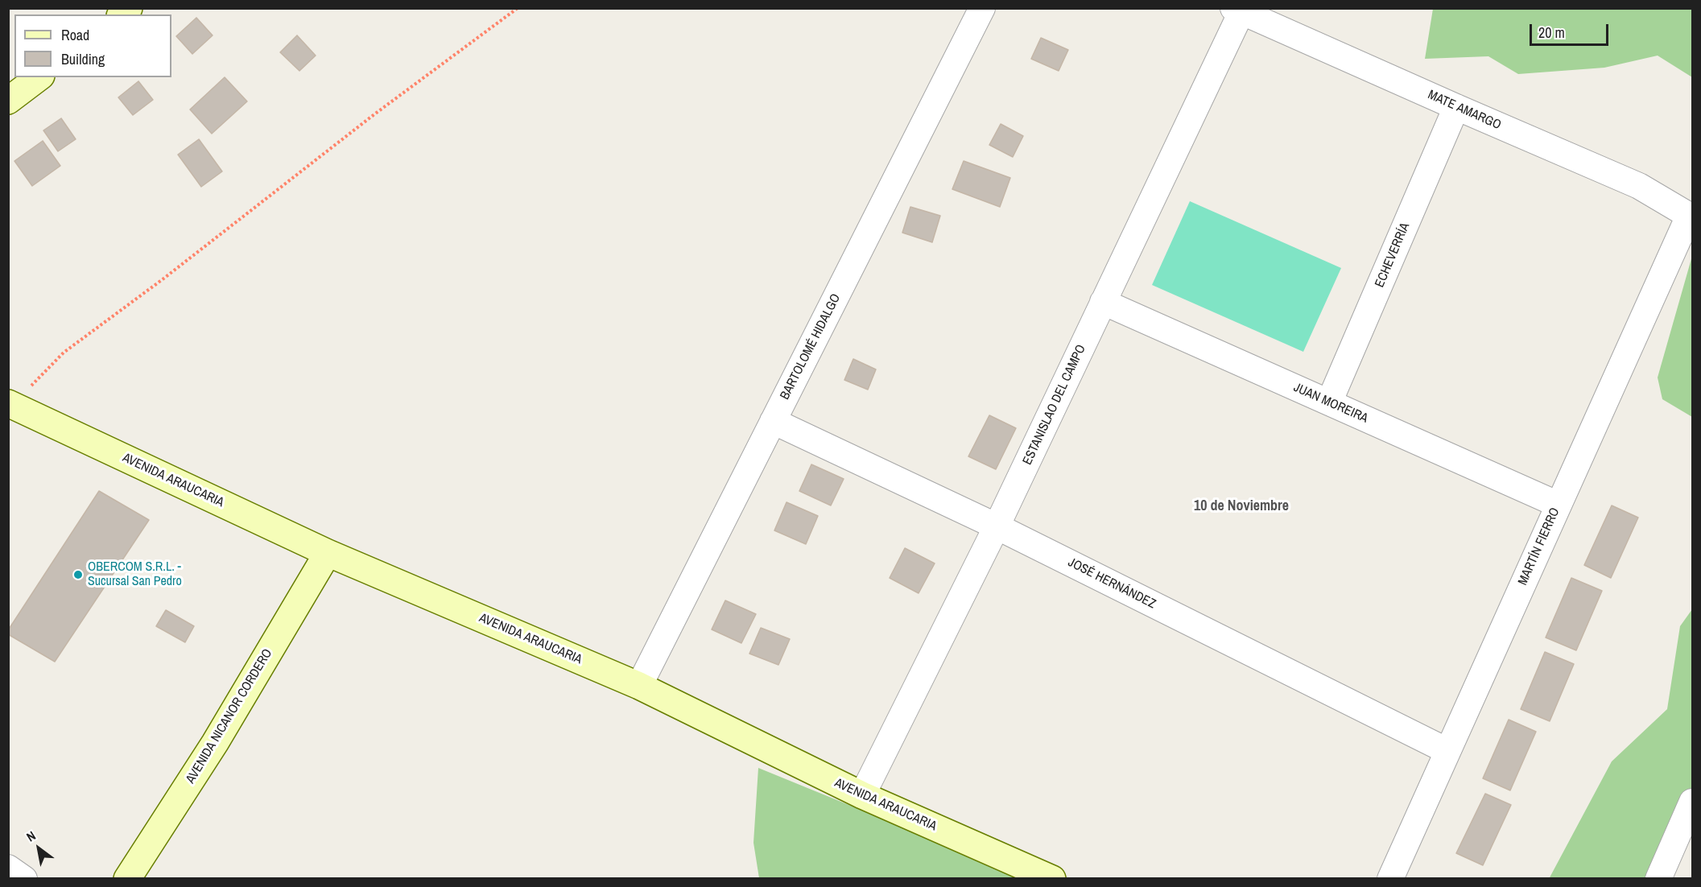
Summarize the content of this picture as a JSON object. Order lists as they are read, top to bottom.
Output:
{
  "streets": {
    "main road": ["AVENIDA ARAUCARIA", "AVENIDA NICANOR CORDERO"],
    "street": [
      "MATE AMARGO",
      "ECHEVERRÍA",
      "BARTOLOMÉ HIDALGO",
      "JUAN MOREIRA",
      "ESTANISLAO DEL CAMPO",
      "MARTÍN FIERRO",
      "JOSÉ HERNÁNDEZ"
    ]
  },
  "crossings": [
    ["MATE AMARGO", "ECHEVERRÍA"],
    ["MATE AMARGO", "ESTANISLAO DEL CAMPO"],
    ["MATE AMARGO", "MARTÍN FIERRO"],
    ["ECHEVERRÍA", "JUAN MOREIRA"],
    ["BARTOLOMÉ HIDALGO", "AVENIDA ARAUCARIA"],
    ["BARTOLOMÉ HIDALGO", "JOSÉ HERNÁNDEZ"],
    ["JUAN MOREIRA", "ESTANISLAO DEL CAMPO"],
    ["JUAN MOREIRA", "MARTÍN FIERRO"],
    ["ESTANISLAO DEL CAMPO", "AVENIDA ARAUCARIA"],
    ["ESTANISLAO DEL CAMPO", "JOSÉ HERNÁNDEZ"],
    ["AVENIDA ARAUCARIA", "AVENIDA NICANOR CORDERO"],
    ["MARTÍN FIERRO", "JOSÉ HERNÁNDEZ"]
  ],
  "districts": ["10 de Noviembre"],
  "places": ["OBERCOM S.R.L. - Sucursal San Pedro"],
  "legend": ["Road", "Building"],
  "scale_bar": "20 m",
  "north": "top left"
}
